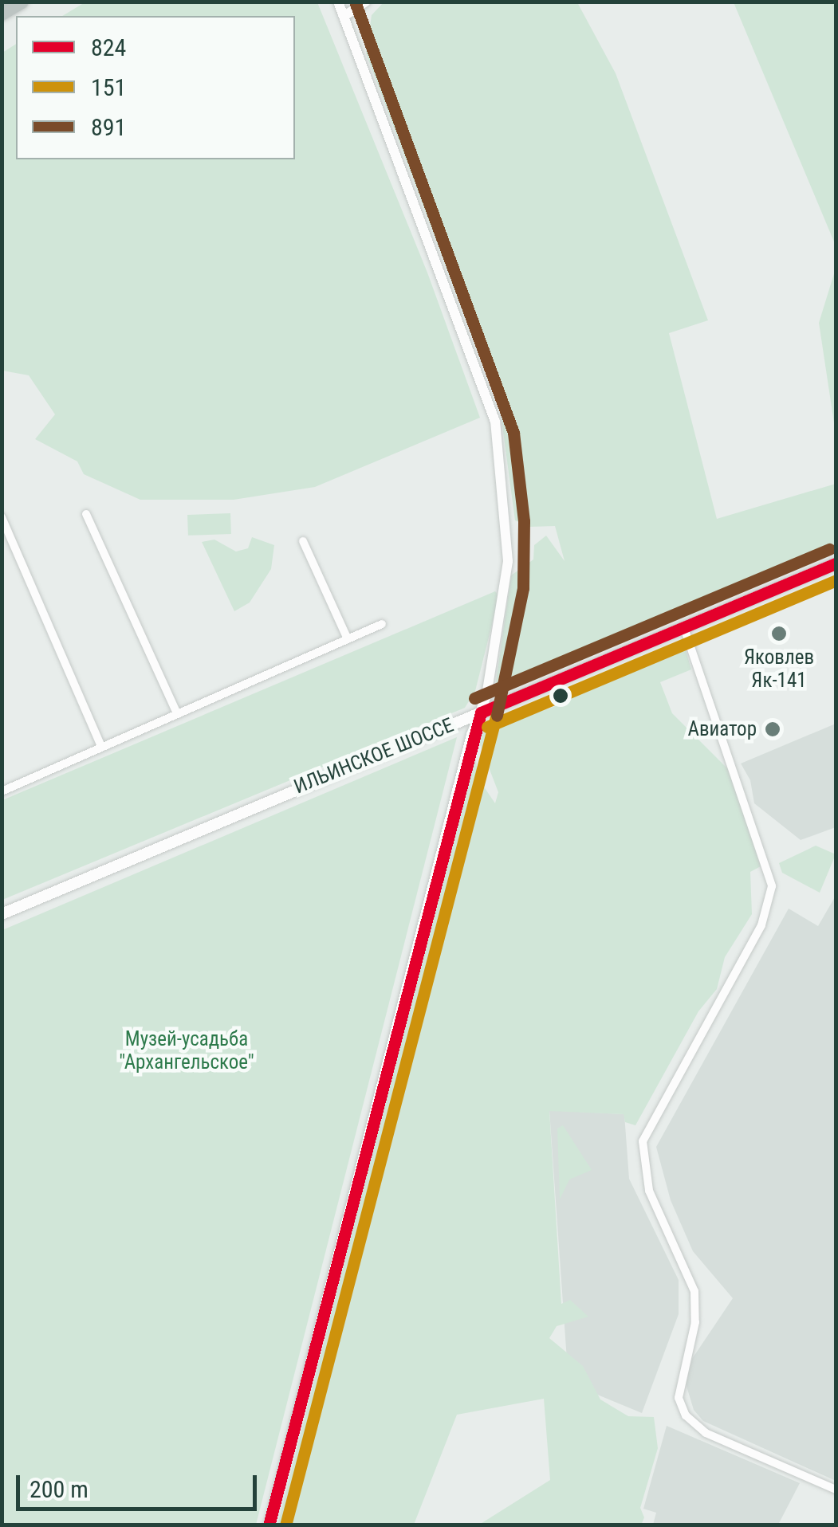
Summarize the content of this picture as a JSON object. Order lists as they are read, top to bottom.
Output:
{
  "streets": {
    "main road": ["ИЛЬИНСКОЕ ШОССЕ"]
  },
  "parks": ["Музей-усадьба \"Архангельское\""],
  "places": ["Яковлев Як-141", "Авиатор"],
  "lines": ["transit line 891", "transit line 824", "transit line 151"],
  "legend": ["824", "151", "891"],
  "scale_bar": "200 m"
}
